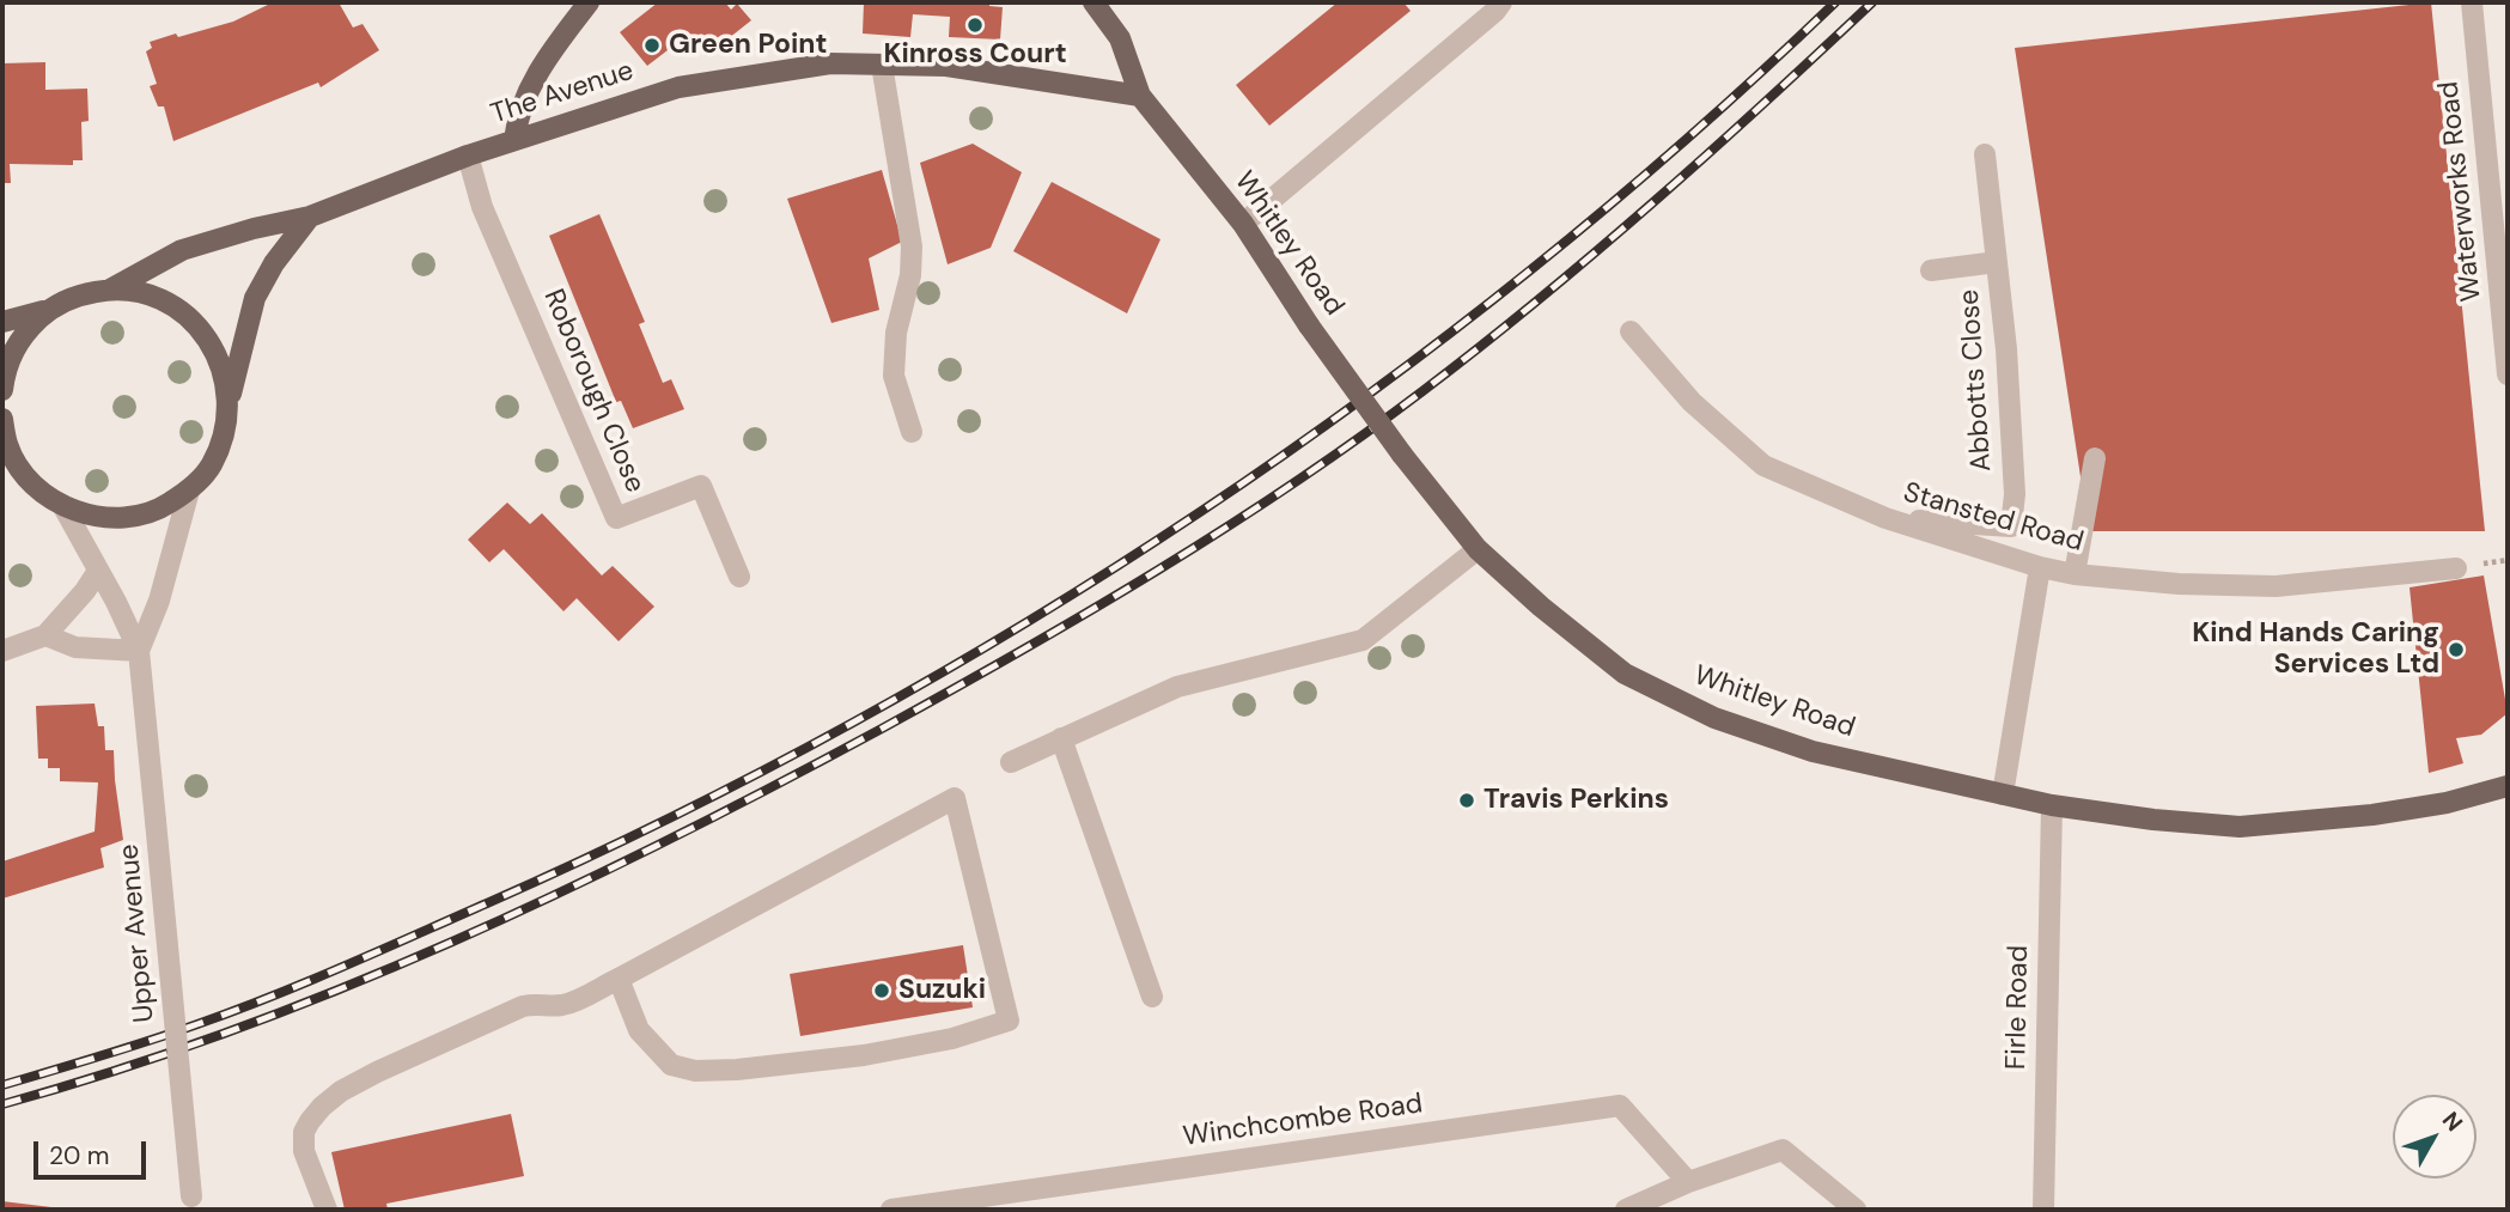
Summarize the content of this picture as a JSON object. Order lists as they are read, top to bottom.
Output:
{
  "streets": {
    "main road": ["The Avenue", "Whitley Road"],
    "street": [
      "Waterworks Road",
      "Abbotts Close",
      "Roborough Close",
      "Stansted Road",
      "Upper Avenue",
      "Firle Road",
      "Winchcombe Road"
    ]
  },
  "crossings": [
    ["The Avenue", "Whitley Road"],
    ["The Avenue", "Roborough Close"],
    ["Whitley Road", "Firle Road"],
    ["Abbotts Close", "Stansted Road"]
  ],
  "places": [
    "Kinross Court",
    "Green Point",
    "Kind Hands Caring Services Ltd",
    "Travis Perkins",
    "Suzuki"
  ],
  "scale_bar": "20 m",
  "north": "top right"
}
